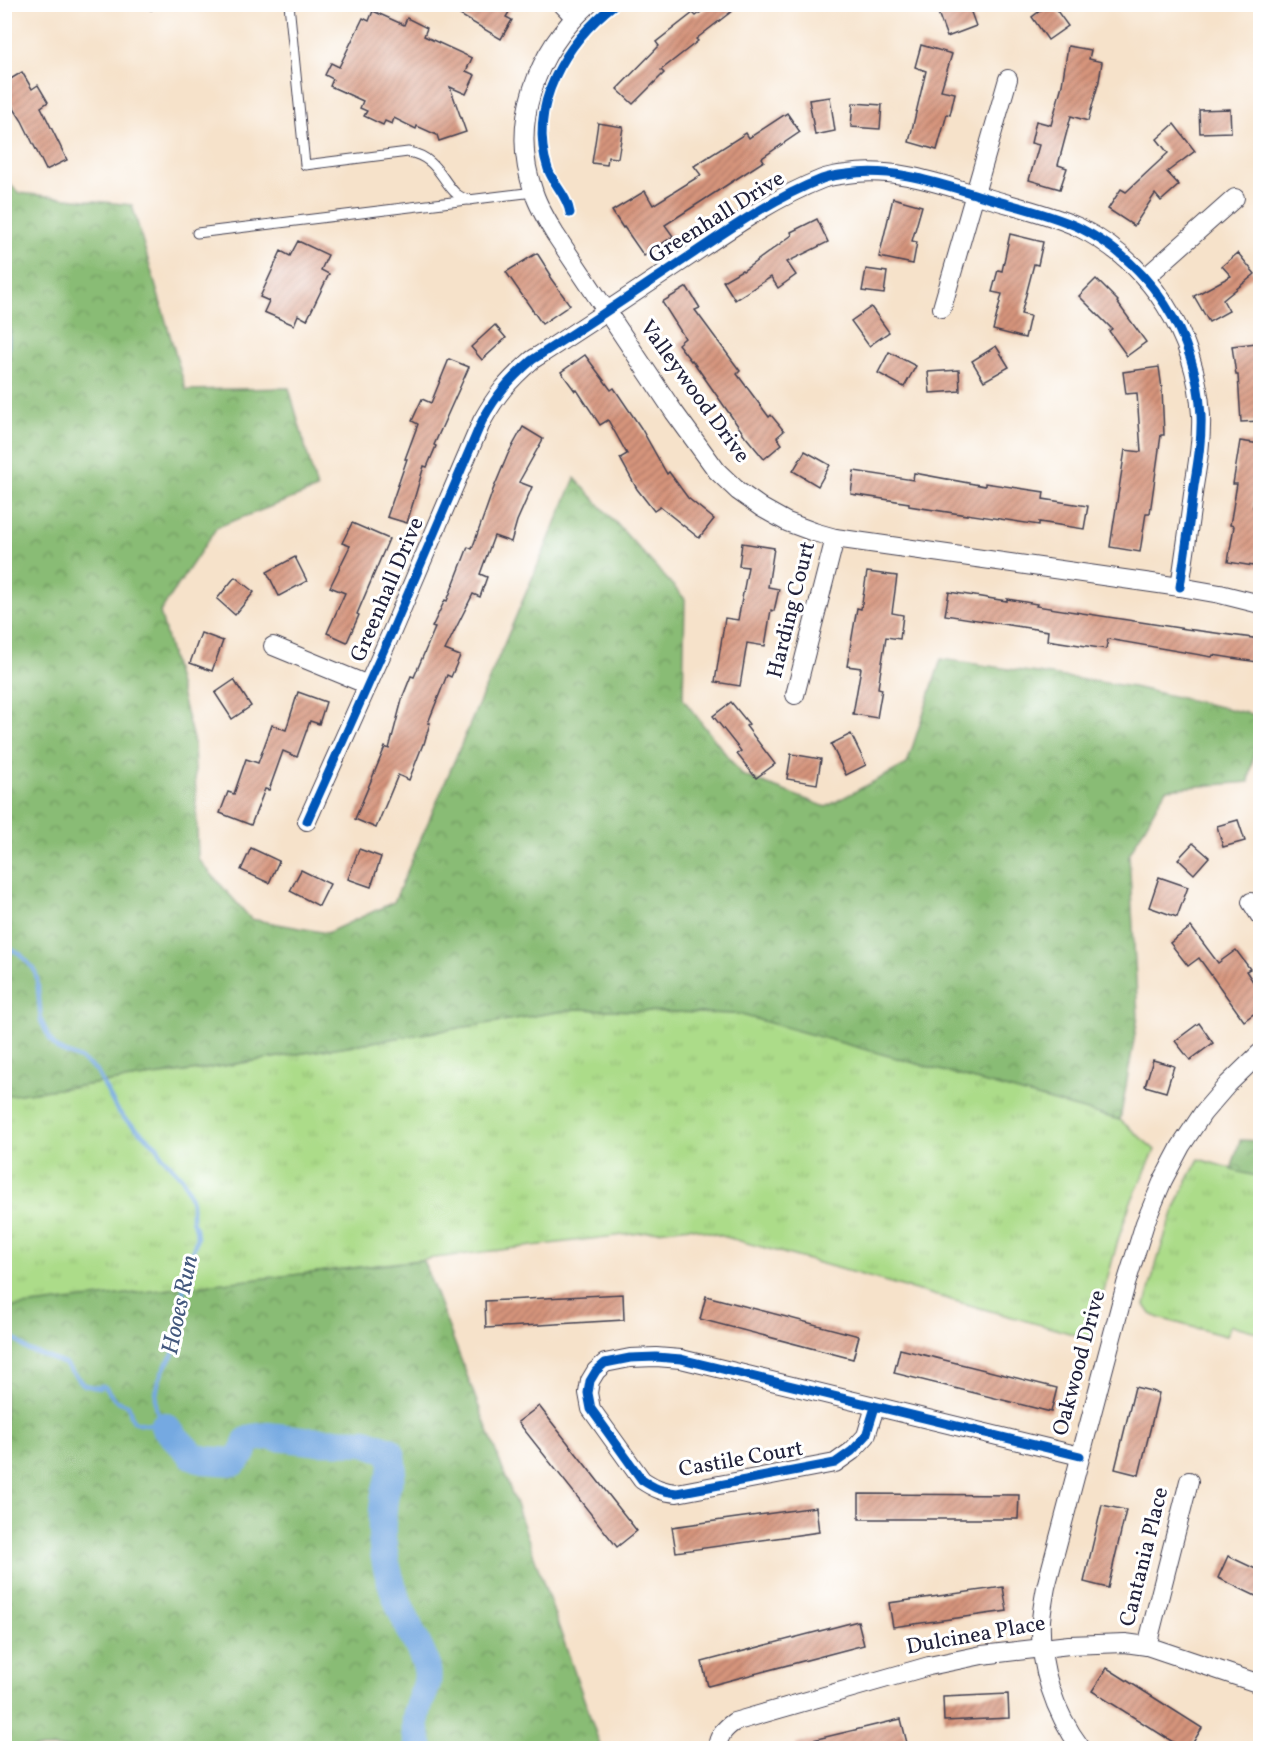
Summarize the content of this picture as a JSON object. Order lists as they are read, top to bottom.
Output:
{
  "streets": {
    "street": [
      "Greenhall Drive",
      "Valleywood Drive",
      "Harding Court",
      "Oakwood Drive",
      "Castile Court",
      "Cantania Place",
      "Dulcinea Place"
    ]
  },
  "crossings": [
    ["Greenhall Drive", "Valleywood Drive"],
    ["Valleywood Drive", "Harding Court"],
    ["Oakwood Drive", "Castile Court"],
    ["Oakwood Drive", "Dulcinea Place"],
    ["Cantania Place", "Dulcinea Place"]
  ],
  "water": ["Hooes Run"]
}
